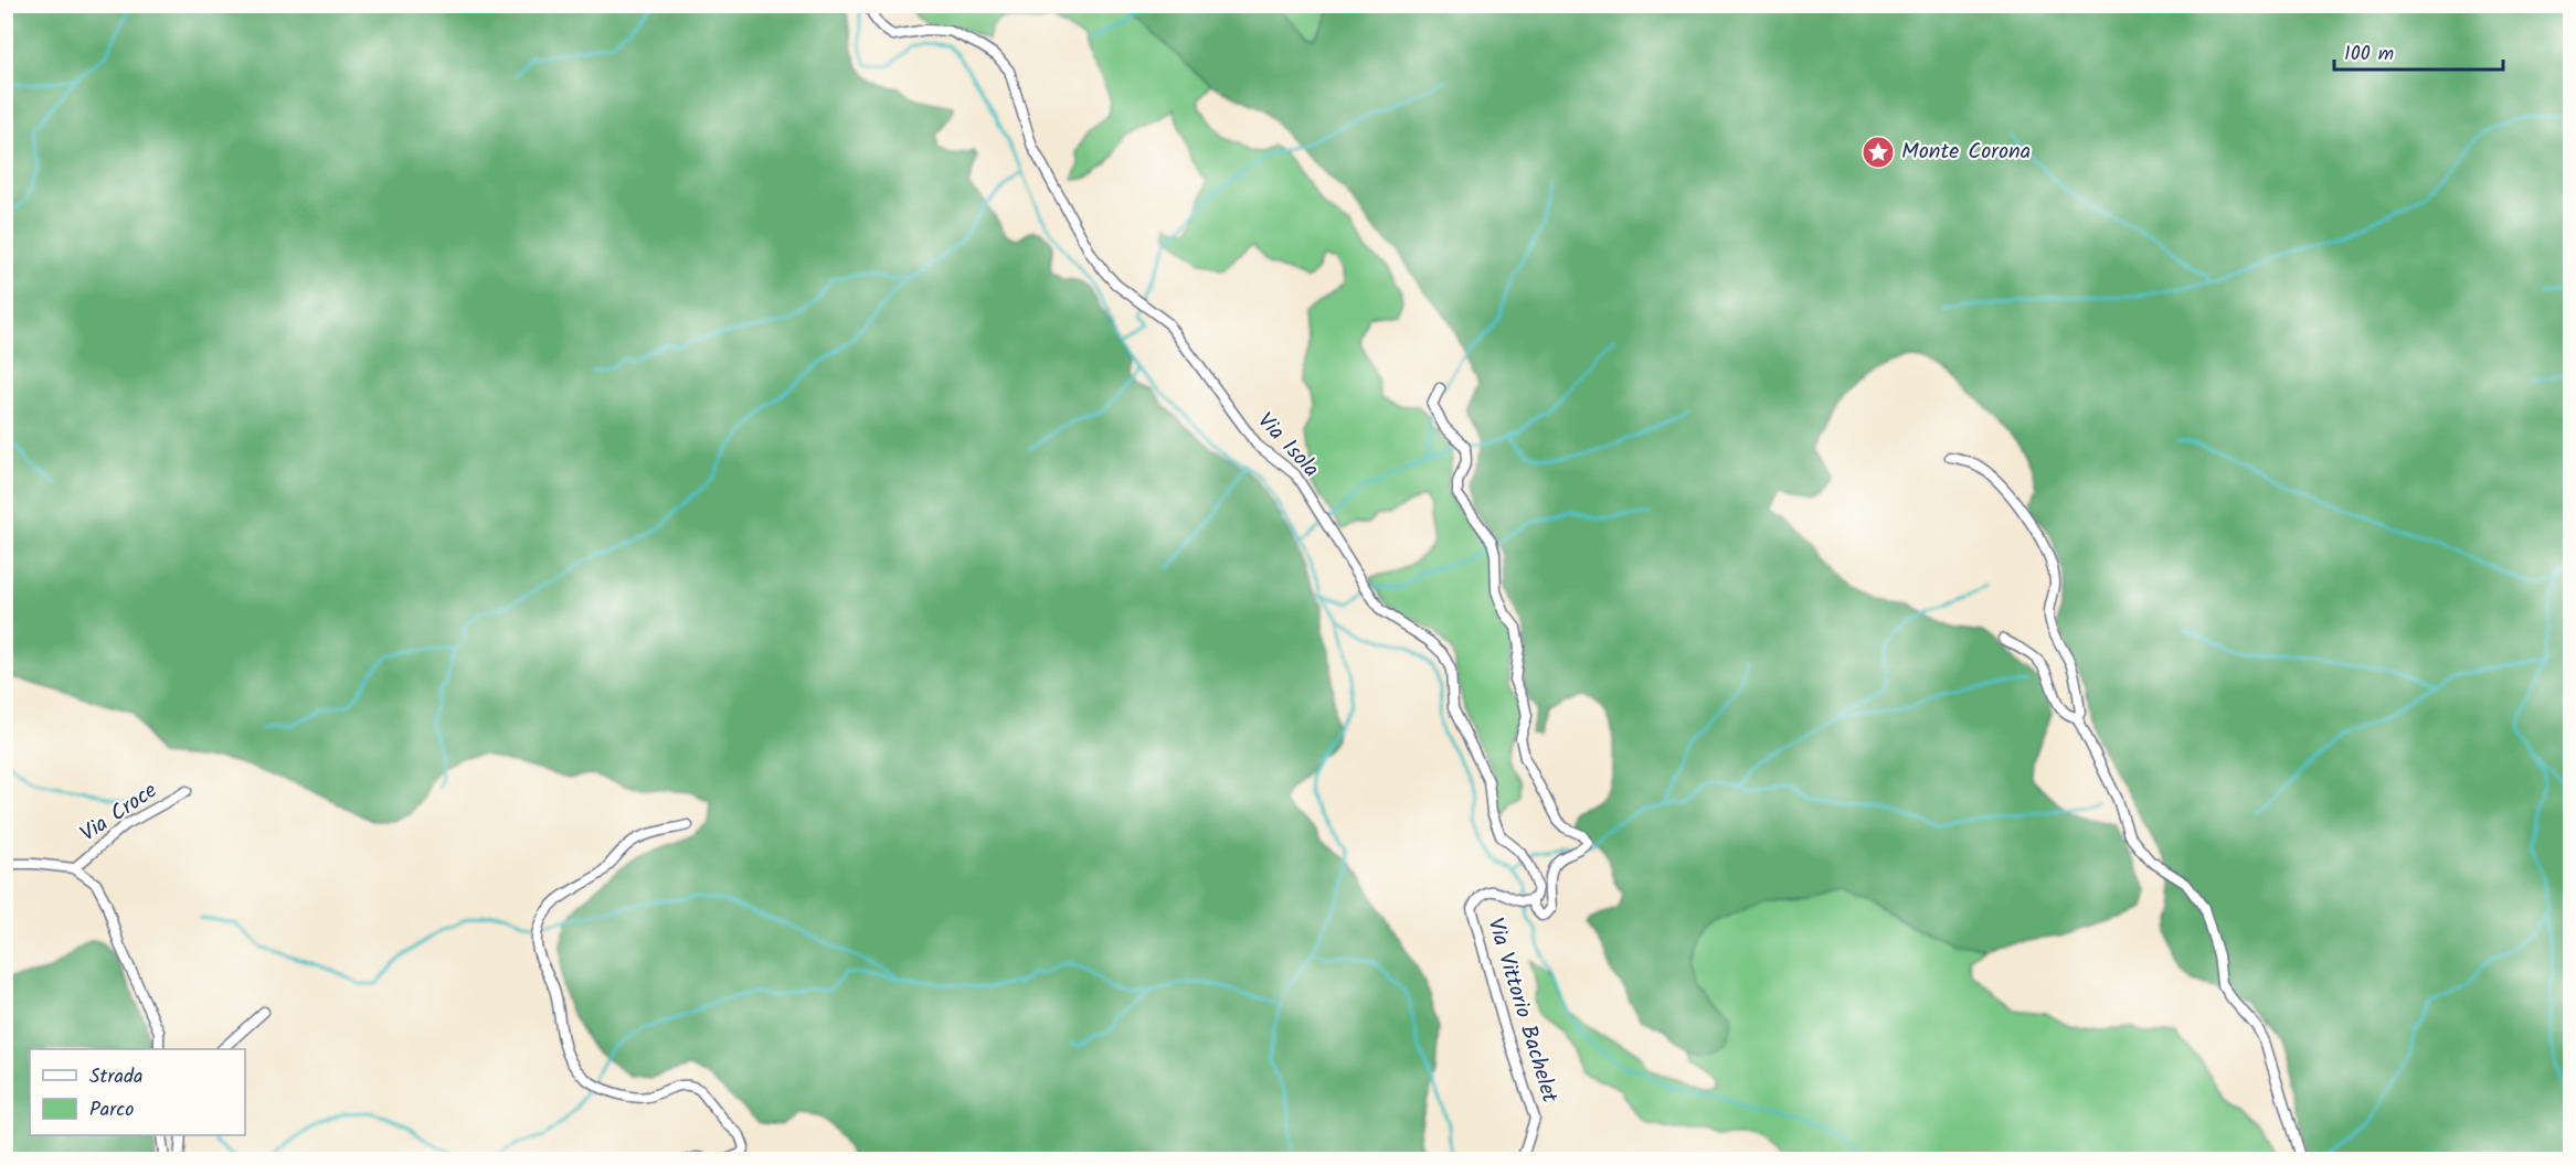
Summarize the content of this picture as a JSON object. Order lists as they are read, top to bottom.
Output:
{
  "streets": {
    "street": ["Via Isola", "Via Croce", "Via Vittorio Bachelet"]
  },
  "crossings": [
    ["Via Isola", "Via Vittorio Bachelet"]
  ],
  "places": {
    "place": ["Monte Corona"]
  },
  "legend": ["Strada", "Parco"],
  "scale_bar": "100 m"
}
